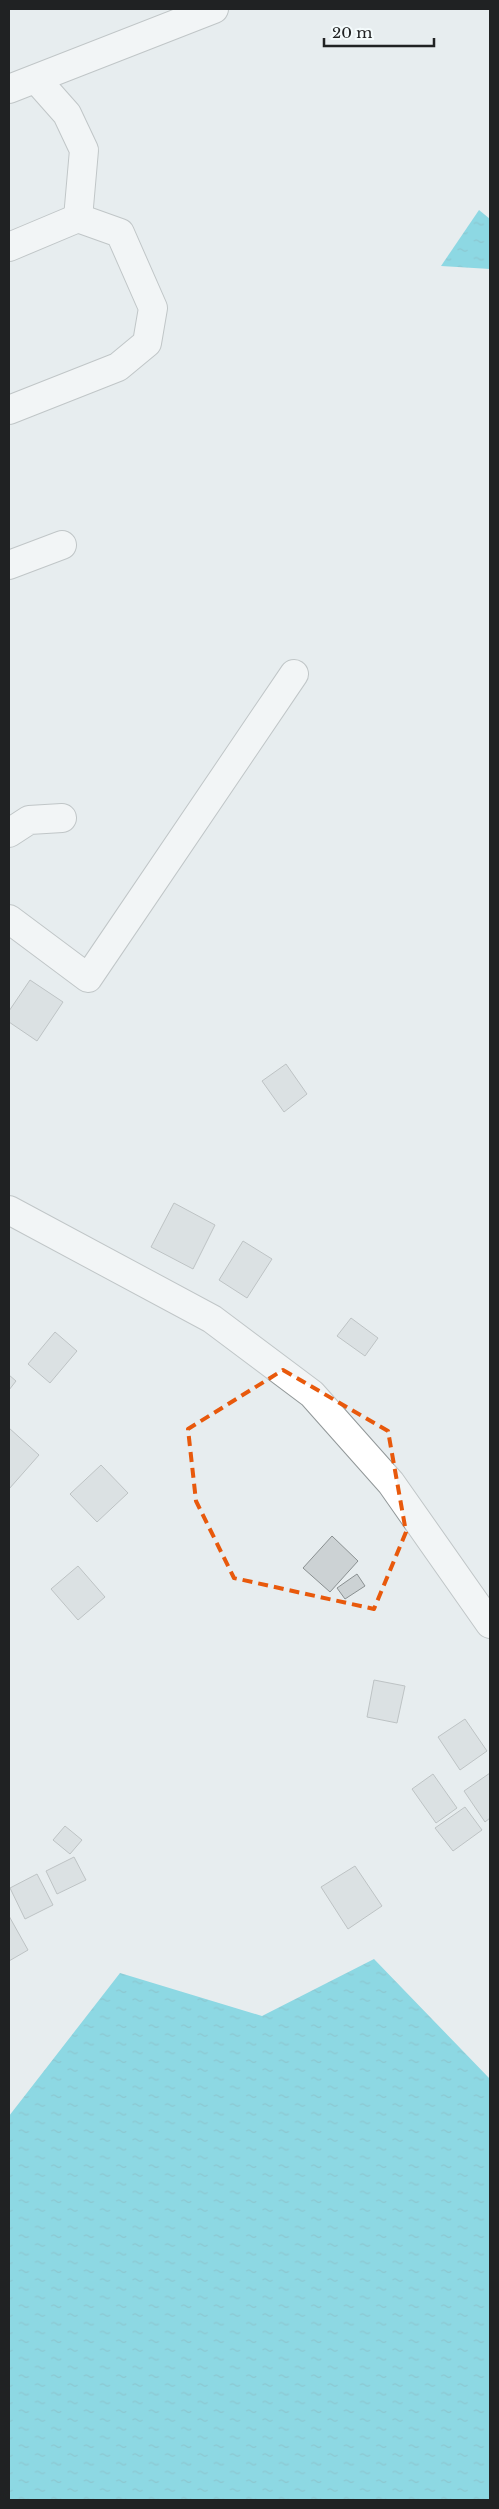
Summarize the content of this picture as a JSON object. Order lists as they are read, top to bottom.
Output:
{
  "scale_bar": "20 m"
}
